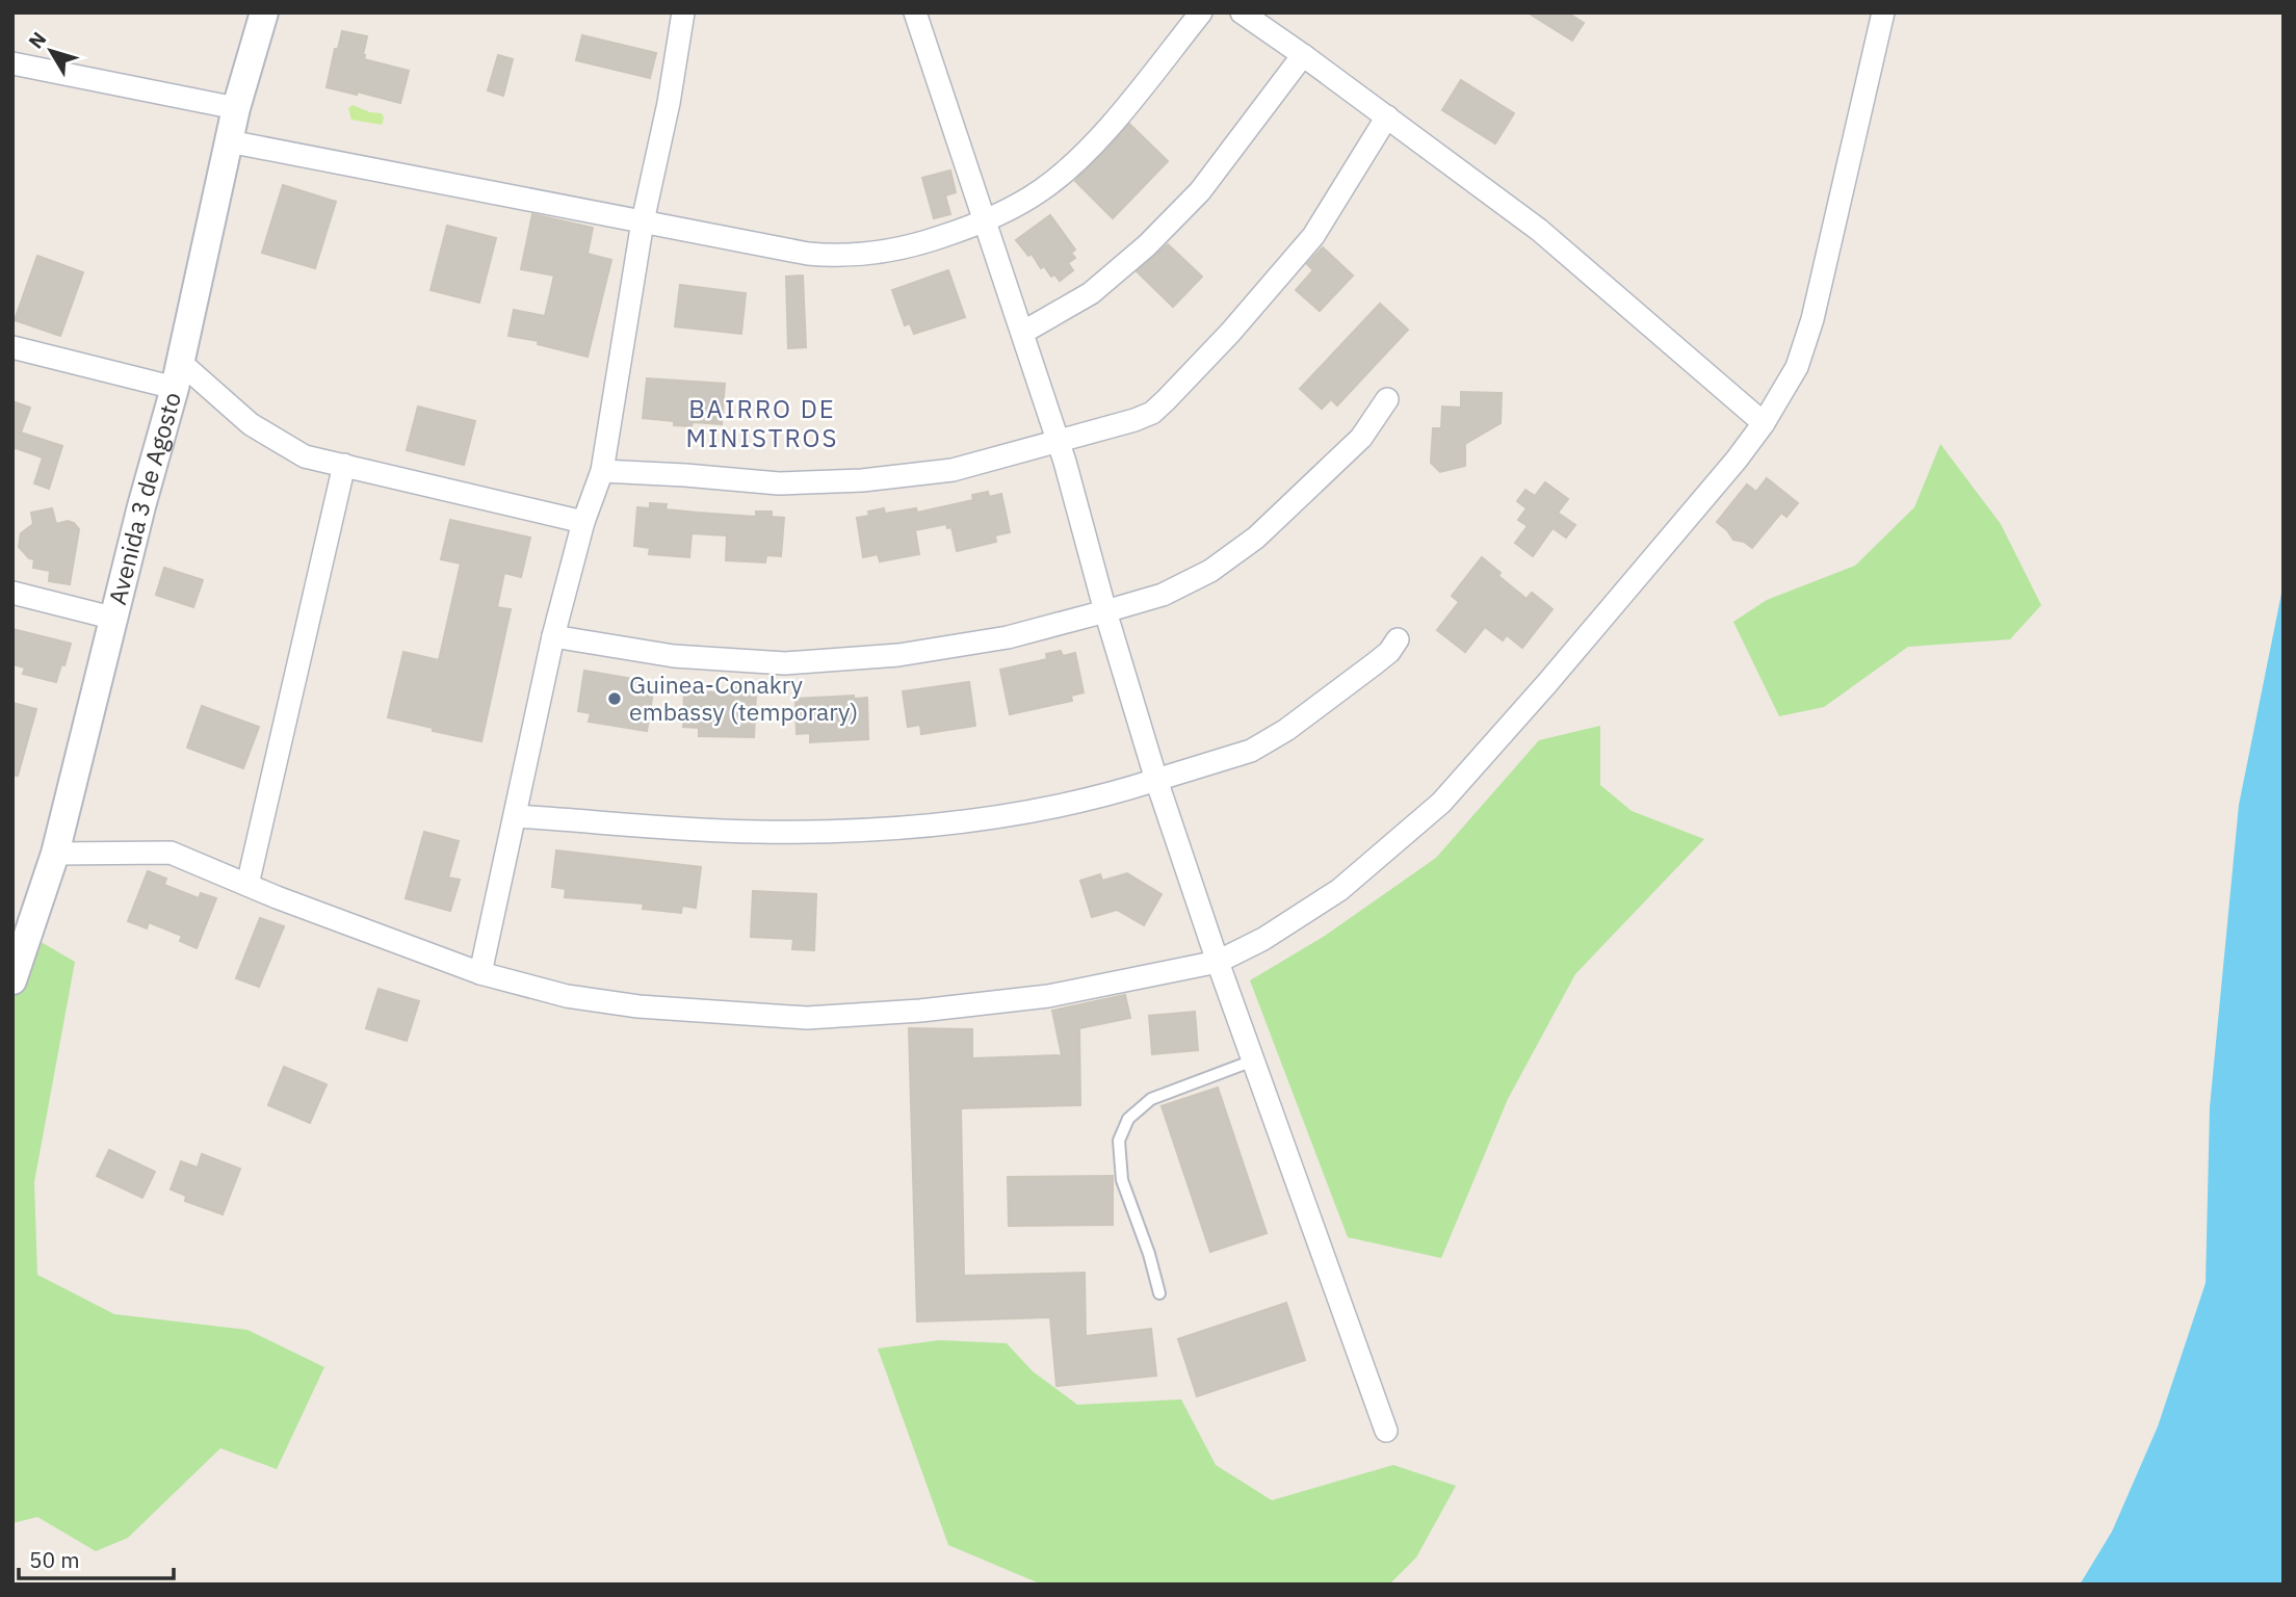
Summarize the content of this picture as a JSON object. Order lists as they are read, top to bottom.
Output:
{
  "streets": {
    "street": ["Avenida 3 de Agosto"]
  },
  "districts": ["BAIRRO DE MINISTROS"],
  "places": ["Guinea-Conakry embassy (temporary)"],
  "scale_bar": "50 m",
  "north": "top left"
}
